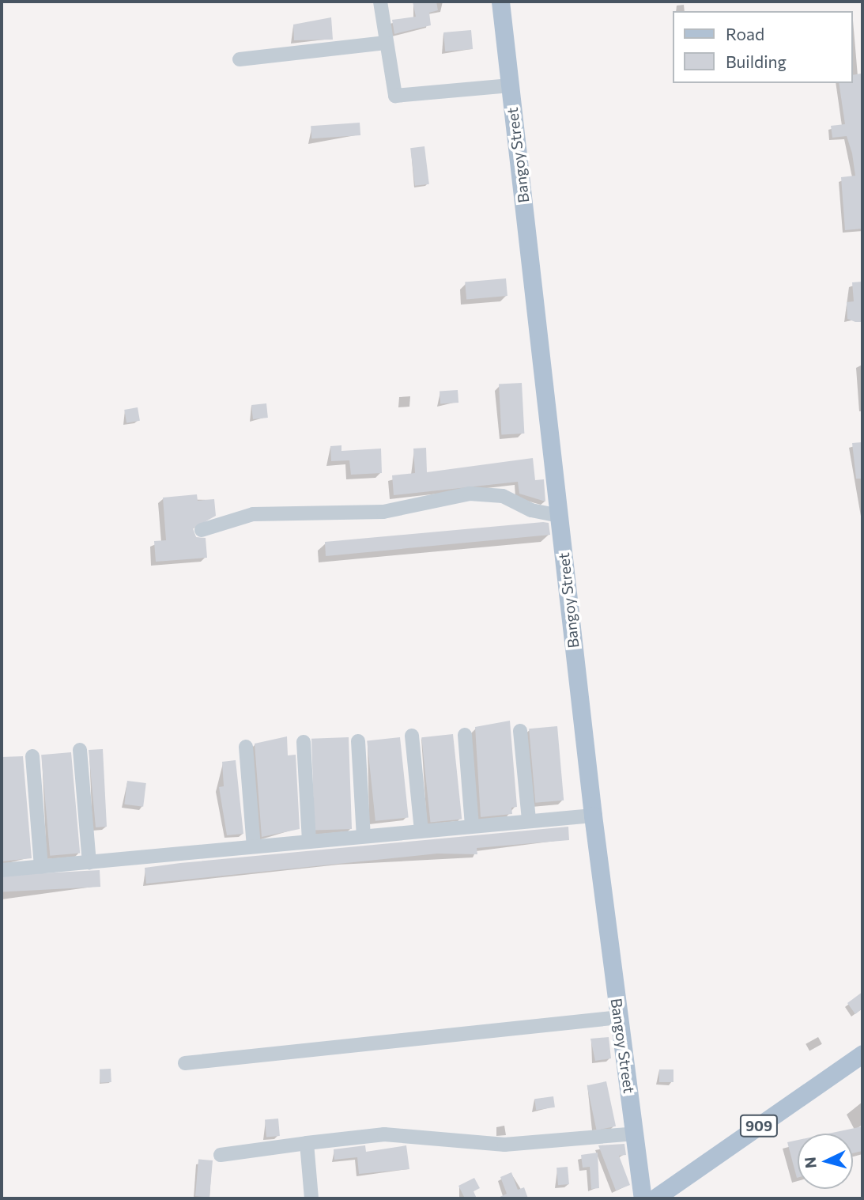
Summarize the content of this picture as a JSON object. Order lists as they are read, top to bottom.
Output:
{
  "streets": {
    "main road": ["Bangoy Street", "909"]
  },
  "legend": ["Road", "Building"],
  "north": "left"
}
